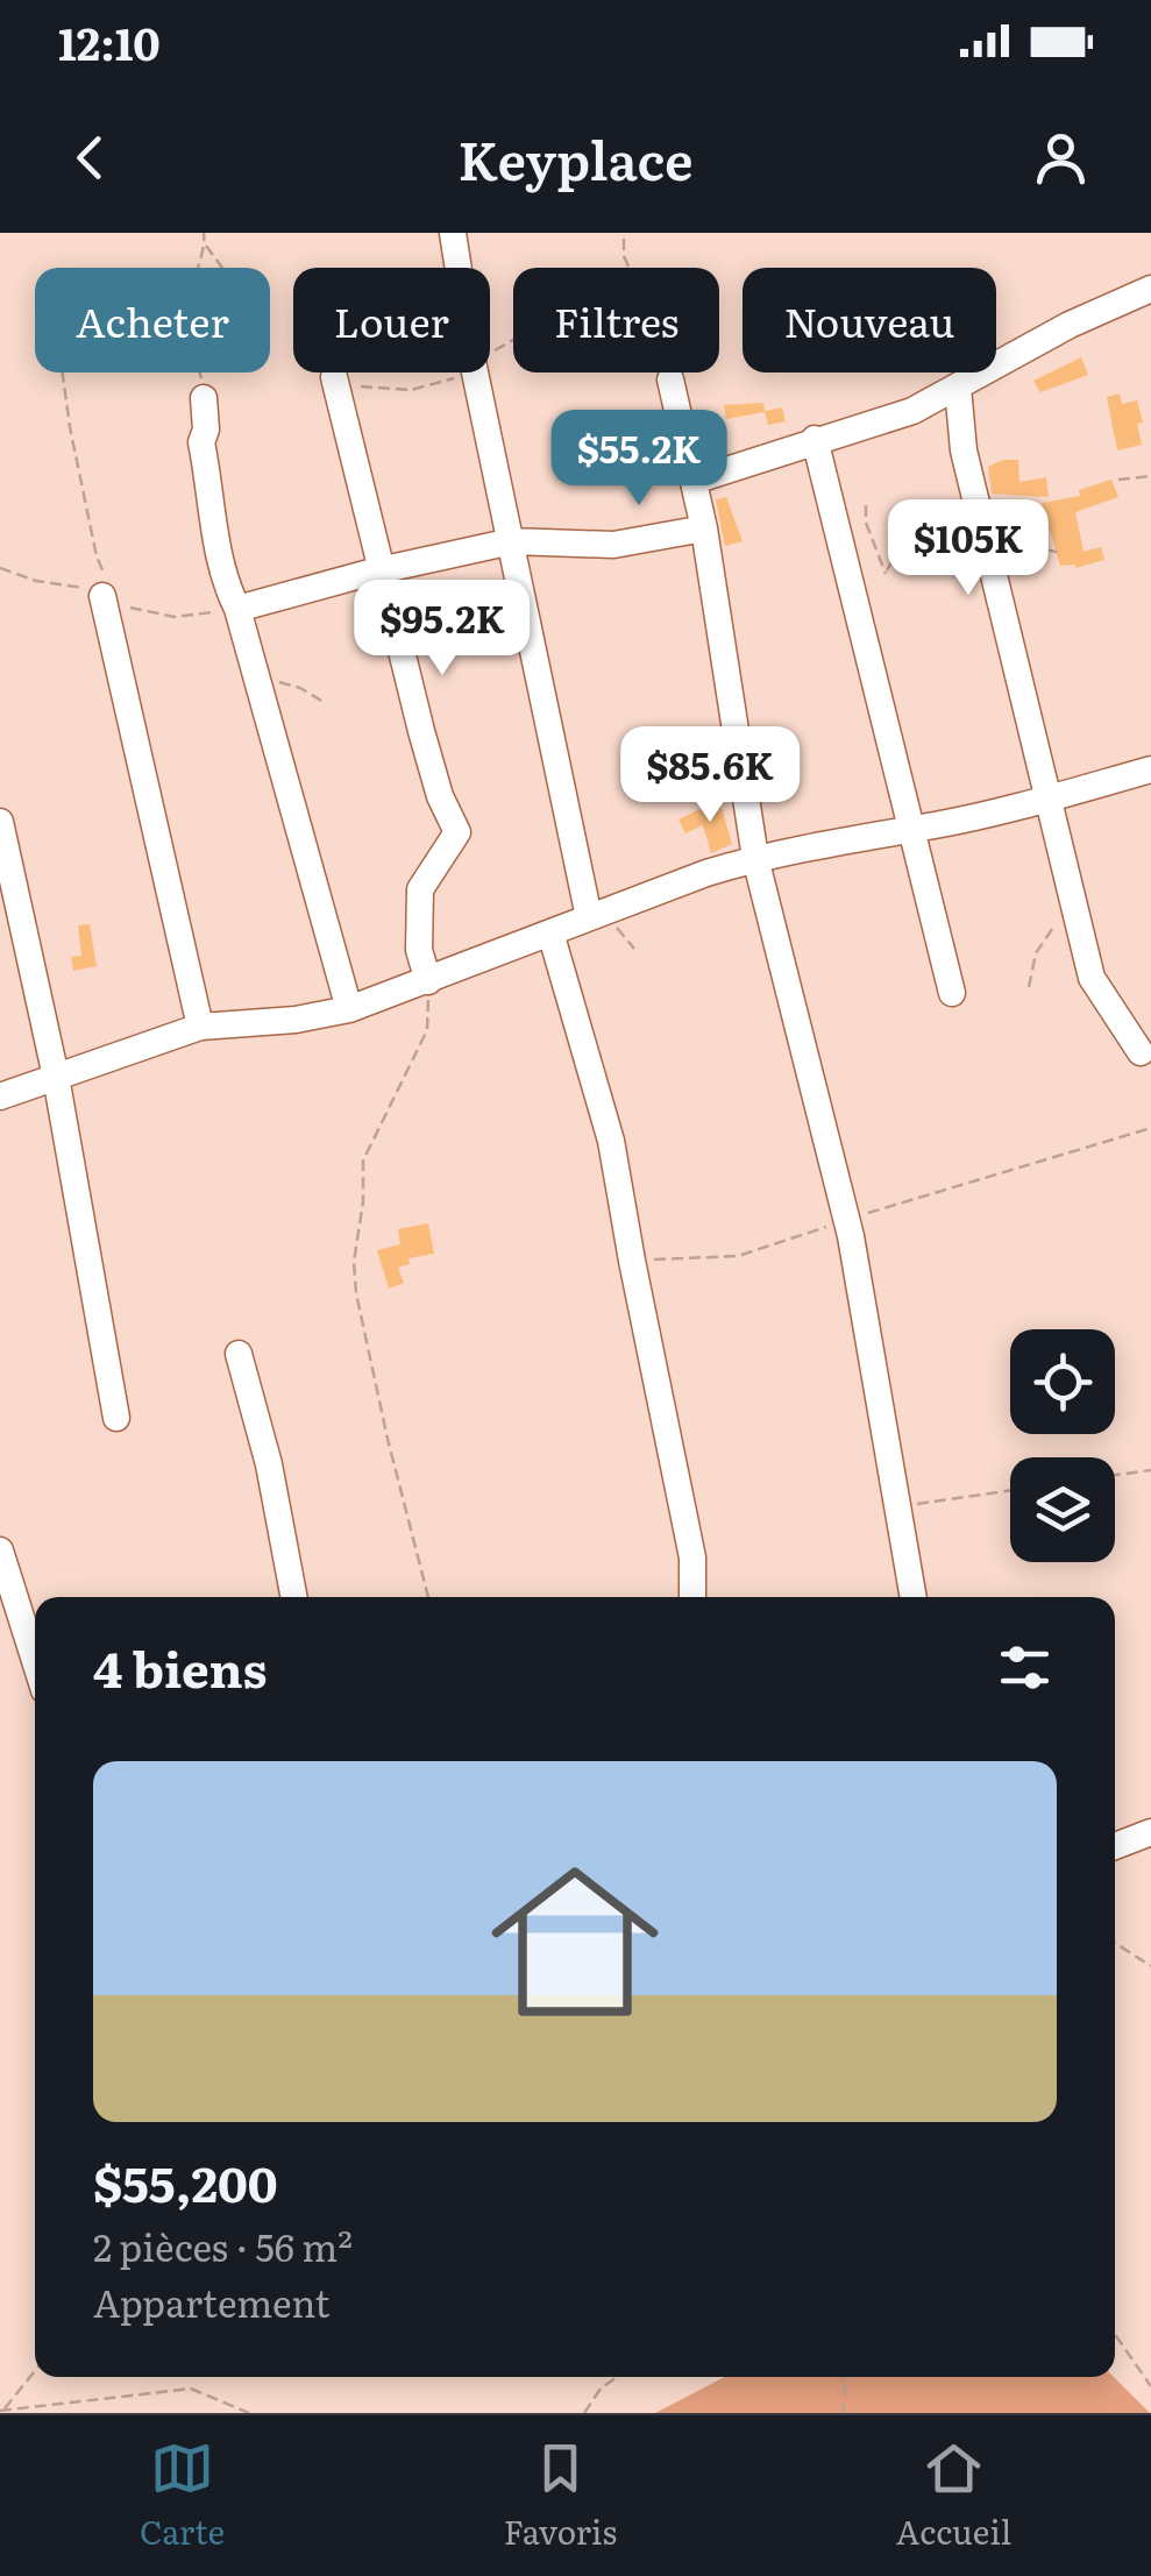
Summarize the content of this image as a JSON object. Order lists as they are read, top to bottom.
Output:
{
  "page": {
    "status": "12:10",
    "header": "Keyplace",
    "chip": [
      "Acheter",
      "Louer",
      "Filtres",
      "Nouveau"
    ],
    "price": [
      "$55.2K",
      "$105K",
      "$95.2K",
      "$85.6K"
    ],
    "heading": "4 biens",
    "list": [
      {
        "name": "$55,200",
        "note": "2 pièces · 56 m² · Appartement"
      }
    ],
    "tabs": ["Carte", "Favoris", "Accueil"]
  }
}
